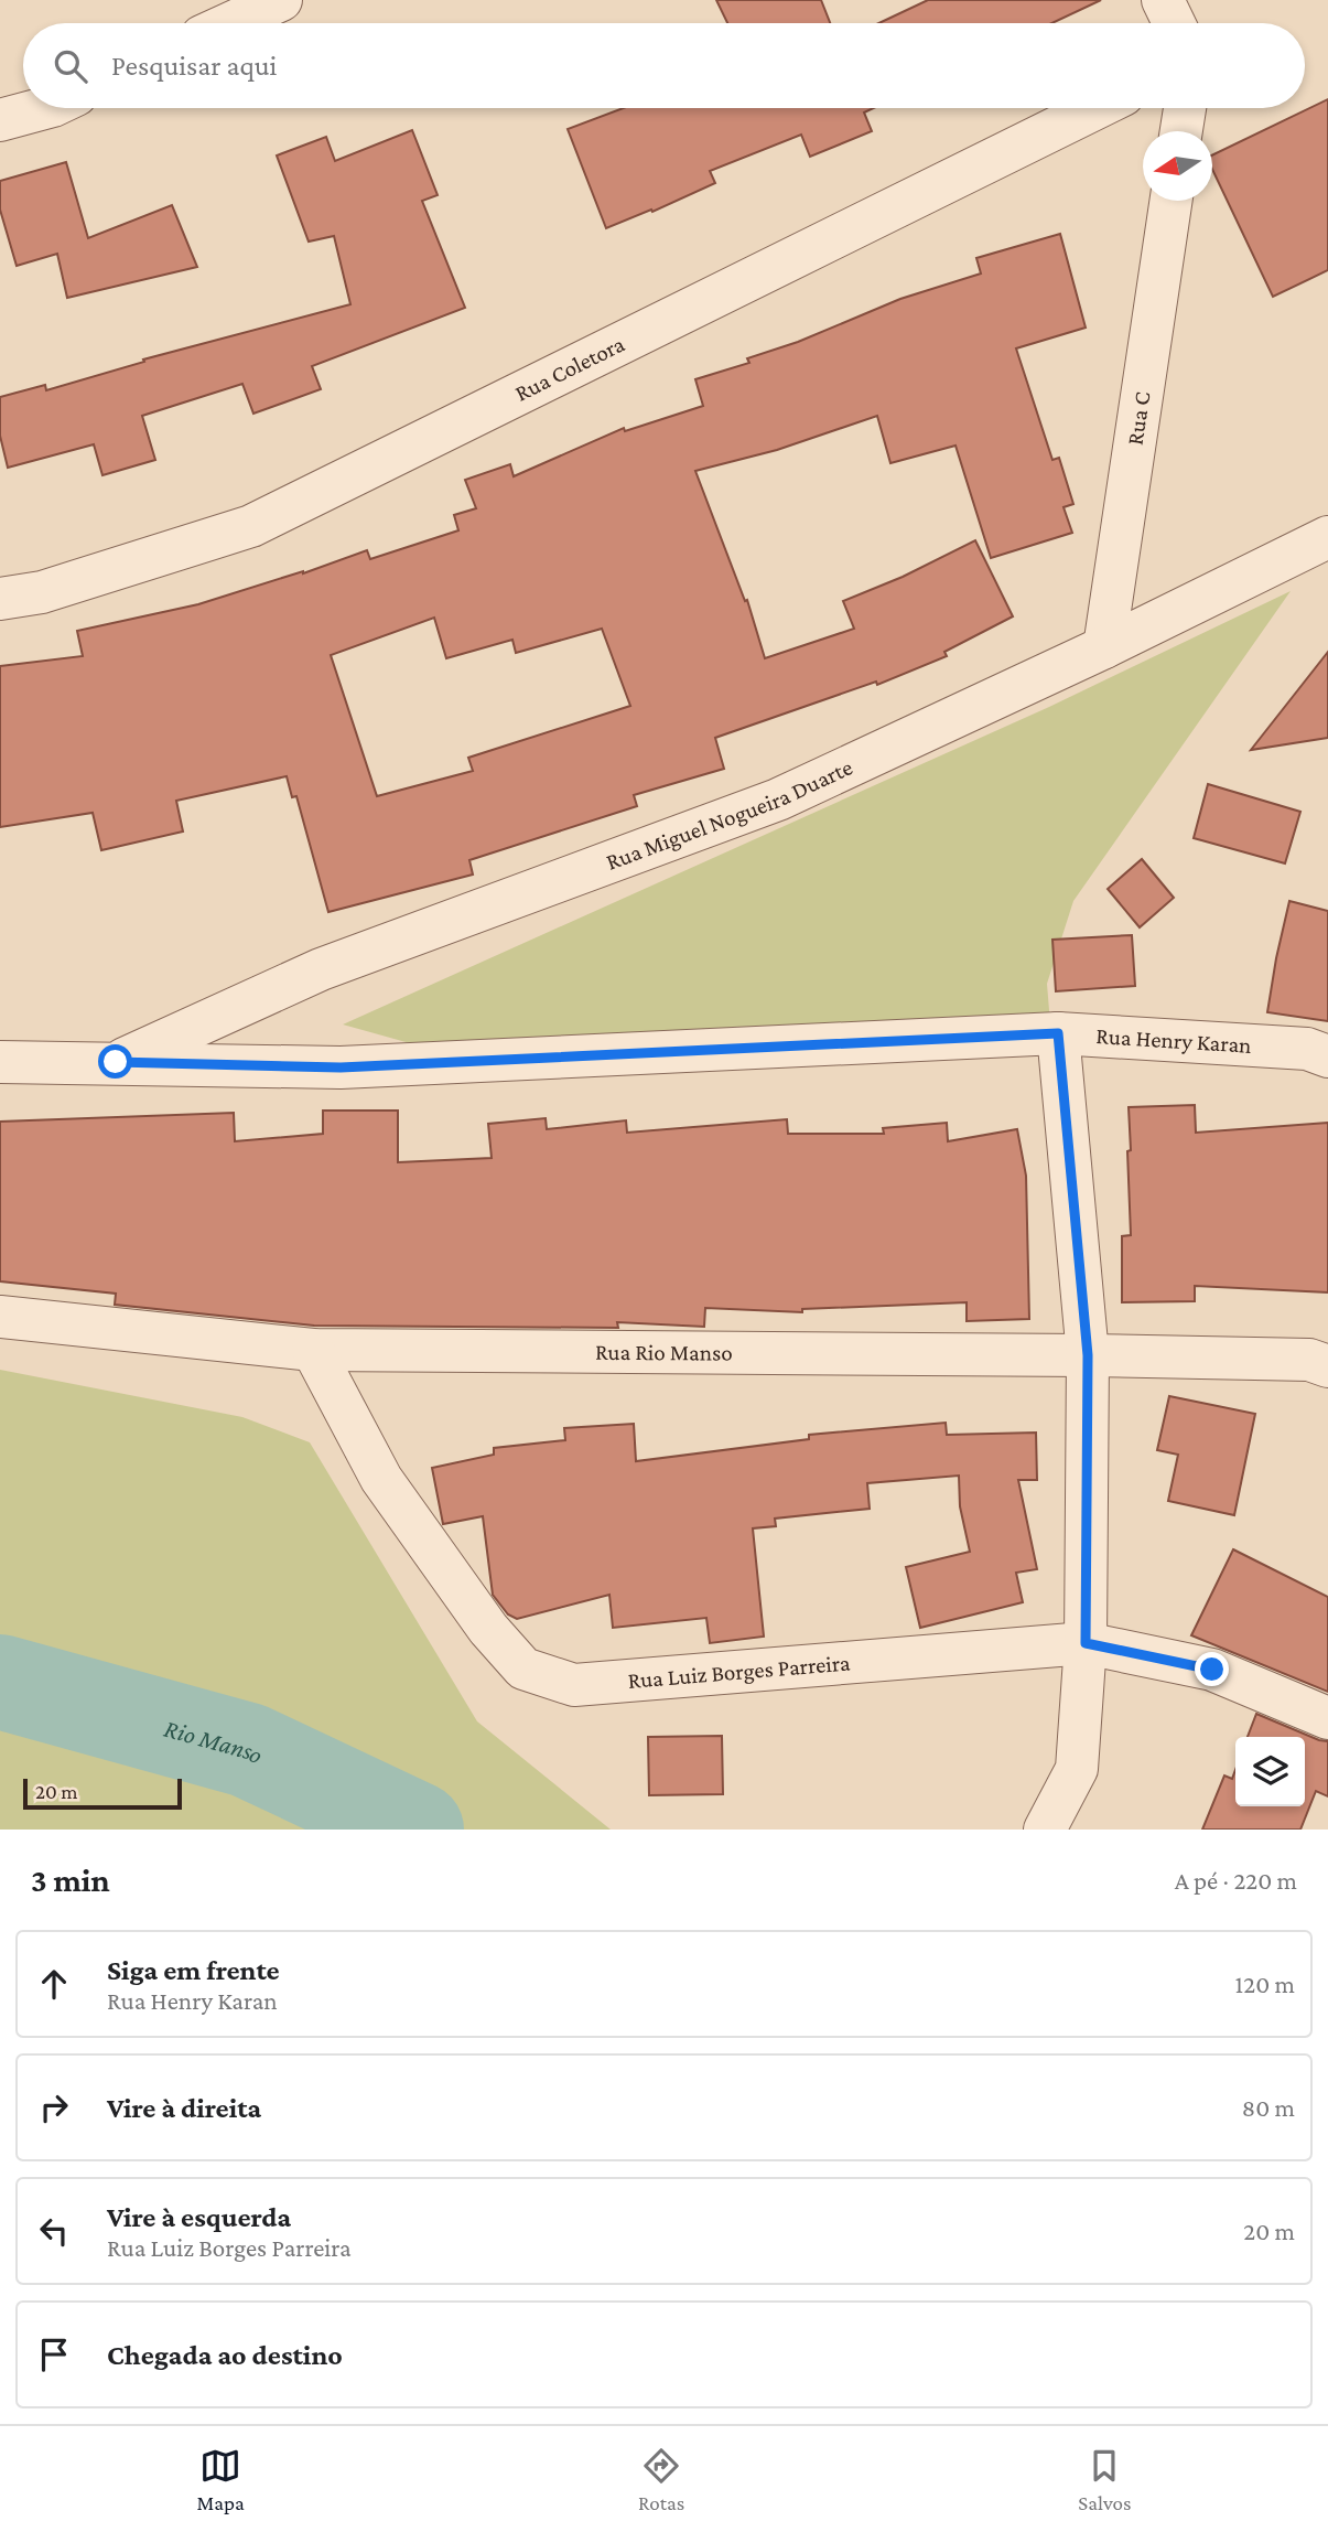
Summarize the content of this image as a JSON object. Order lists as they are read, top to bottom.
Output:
{
  "streets": {
    "street": [
      "Rua Coletora",
      "Rua C",
      "Rua Miguel Nogueira Duarte",
      "Rua Henry Karan",
      "Rua Rio Manso",
      "Rua Luiz Borges Parreira"
    ]
  },
  "crossings": [
    ["Rua C", "Rua Miguel Nogueira Duarte"],
    ["Rua Miguel Nogueira Duarte", "Rua Henry Karan"],
    ["Rua Rio Manso", "Rua Luiz Borges Parreira"]
  ],
  "water": ["Rio Manso"],
  "scale_bar": "20 m",
  "north": "left",
  "page": {
    "search": "Pesquisar aqui",
    "scale": "20 m",
    "heading": ["3 min", "A pé · 220 m"],
    "list": [
      ["Siga em frente", "Rua Henry Karan", "120 m"],
      ["Vire à direita", "80 m"],
      ["Vire à esquerda", "Rua Luiz Borges Parreira", "20 m"],
      "Chegada ao destino"
    ],
    "nav": ["Mapa", "Rotas", "Salvos"]
  }
}
